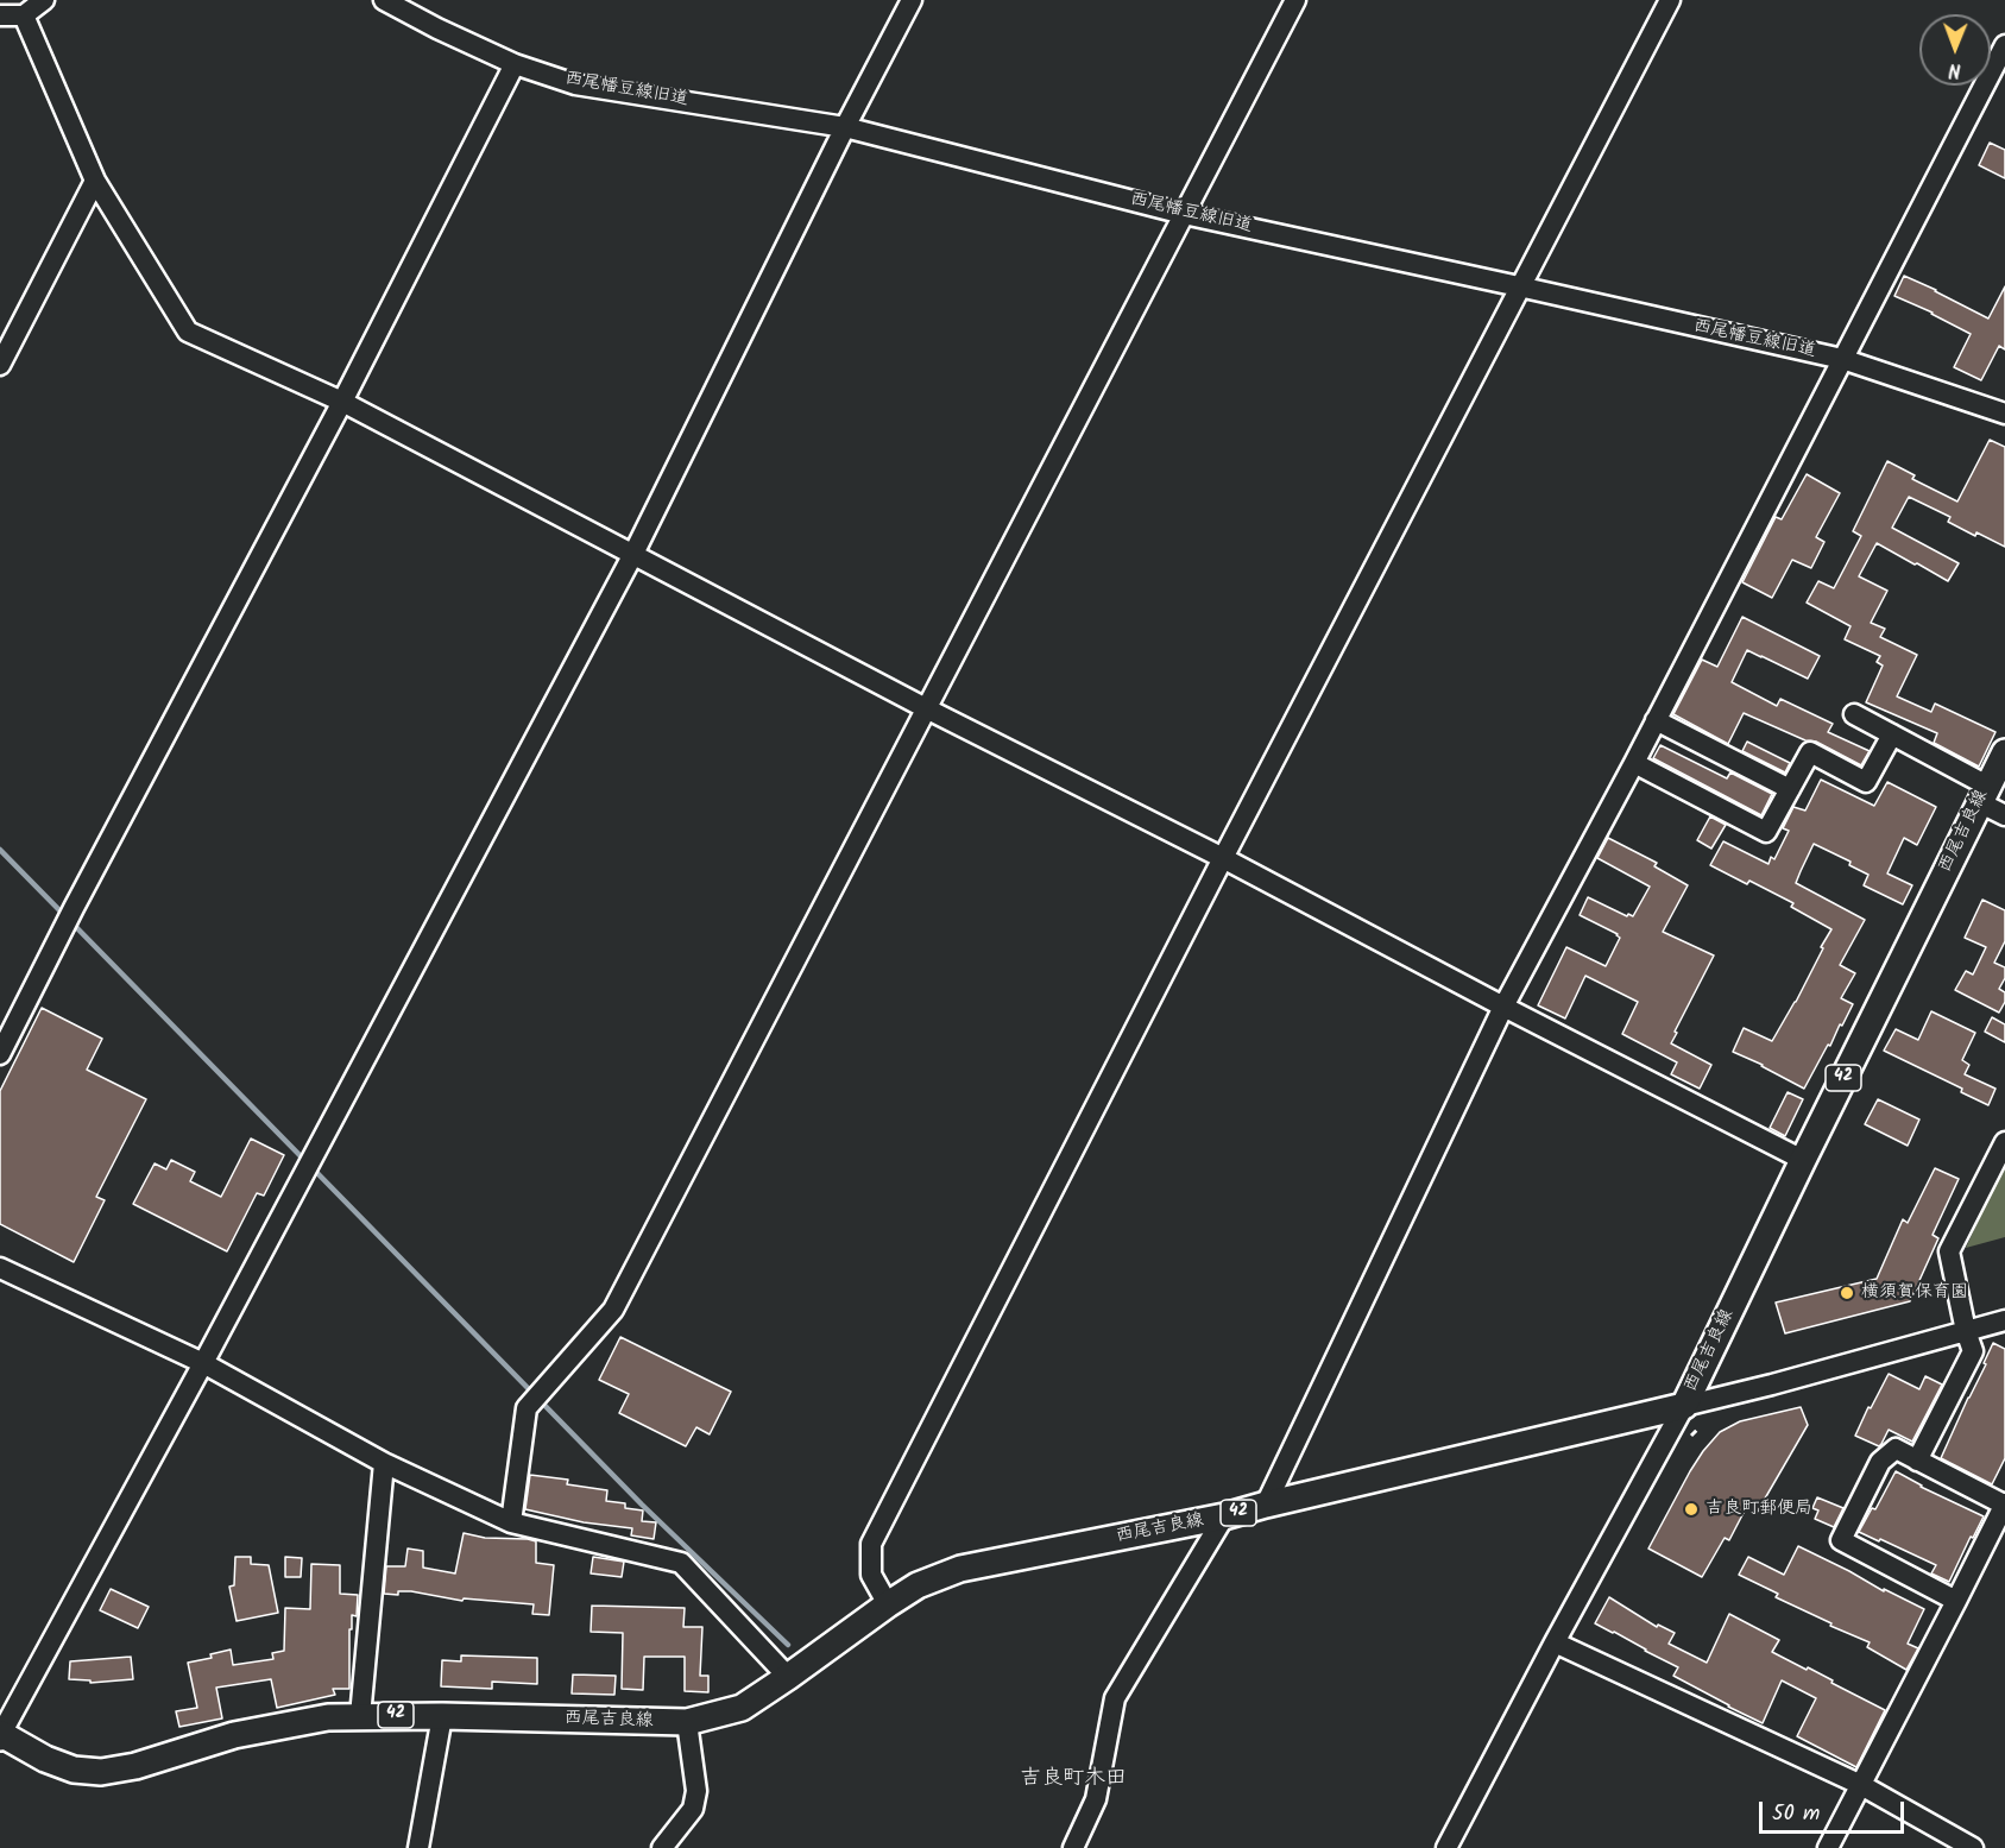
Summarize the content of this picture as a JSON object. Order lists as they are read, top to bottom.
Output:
{
  "streets": {
    "main road": ["西尾吉良線", "42"],
    "street": ["西尾幡豆線旧道"]
  },
  "districts": ["吉良町木田"],
  "places": ["横須賀保育園", "吉良町郵便局"],
  "scale_bar": "50 m",
  "north": "bottom"
}
